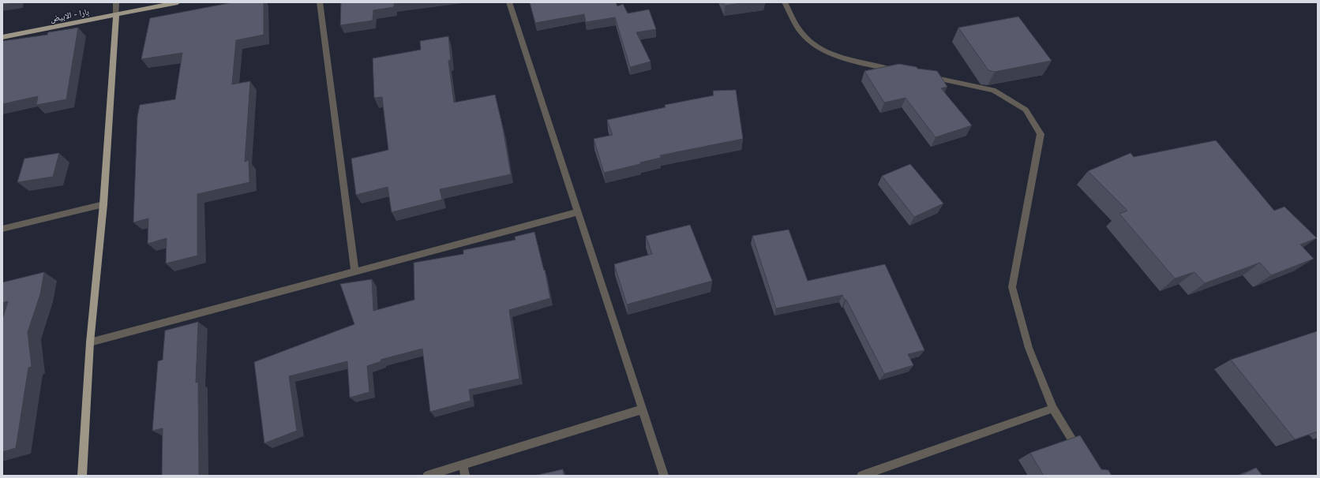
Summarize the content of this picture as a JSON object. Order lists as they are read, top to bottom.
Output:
{
  "streets": {
    "main road": ["بارا - الابيض"]
  }
}
